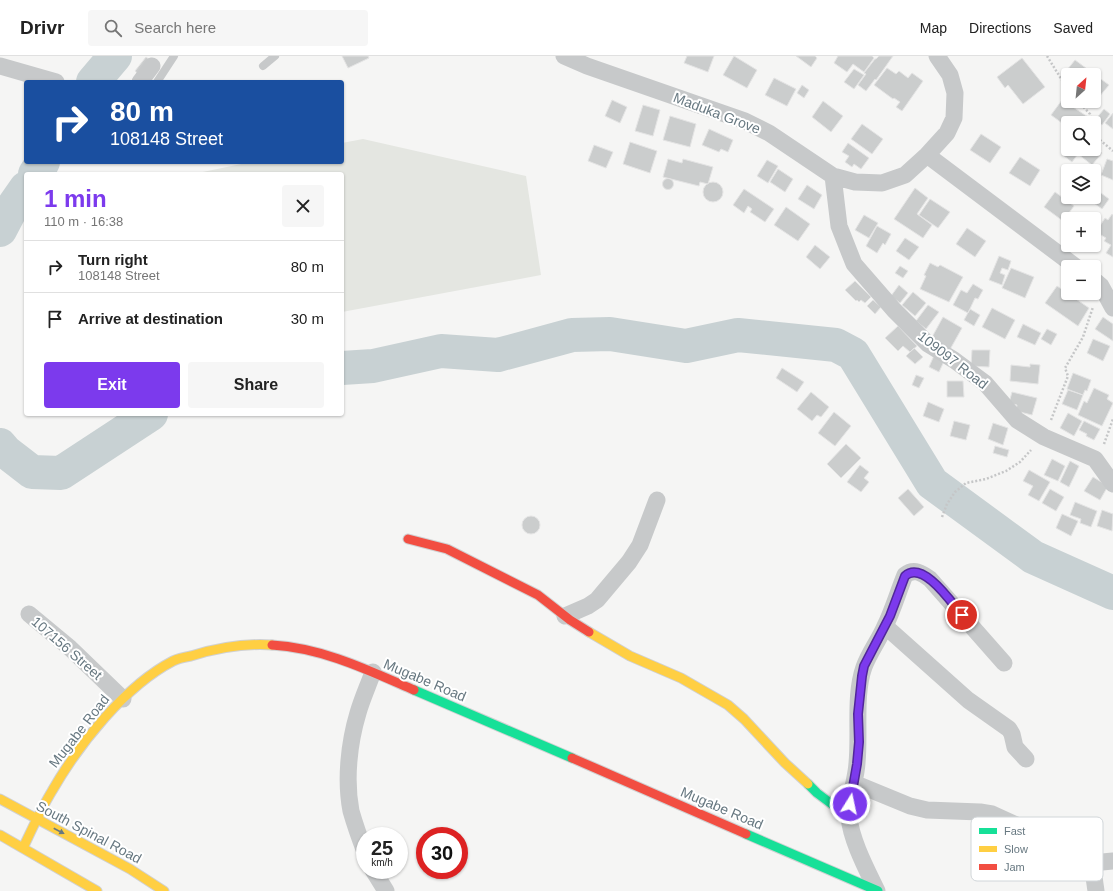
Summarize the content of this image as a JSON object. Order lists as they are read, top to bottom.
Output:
{
  "streets": {
    "street": [
      "Maduka Grove",
      "109097 Road",
      "107156 Street",
      "Mugabe Road",
      "South Spinal Road"
    ]
  },
  "crossings": [
    ["Maduka Grove", "109097 Road"],
    ["107156 Street", "Mugabe Road"],
    ["Mugabe Road", "South Spinal Road"]
  ],
  "legend": ["Fast", "Slow", "Jam"],
  "north": "top right",
  "page": {
    "header": "Drivr",
    "search": "Search here",
    "nav": ["Map", "Directions", "Saved"],
    "map_buttons": ["+", "−"],
    "turn": ["80 m", "108148 Street"],
    "heading": ["1 min", "110 m · 16:38"],
    "list": [
      {
        "name": "Turn right",
        "note": "108148 Street",
        "value": "80 m"
      },
      {
        "name": "Arrive at destination",
        "value": "30 m"
      }
    ],
    "buttons": ["Exit", "Share"],
    "speed": "25 km/h",
    "limit": "30"
  }
}
